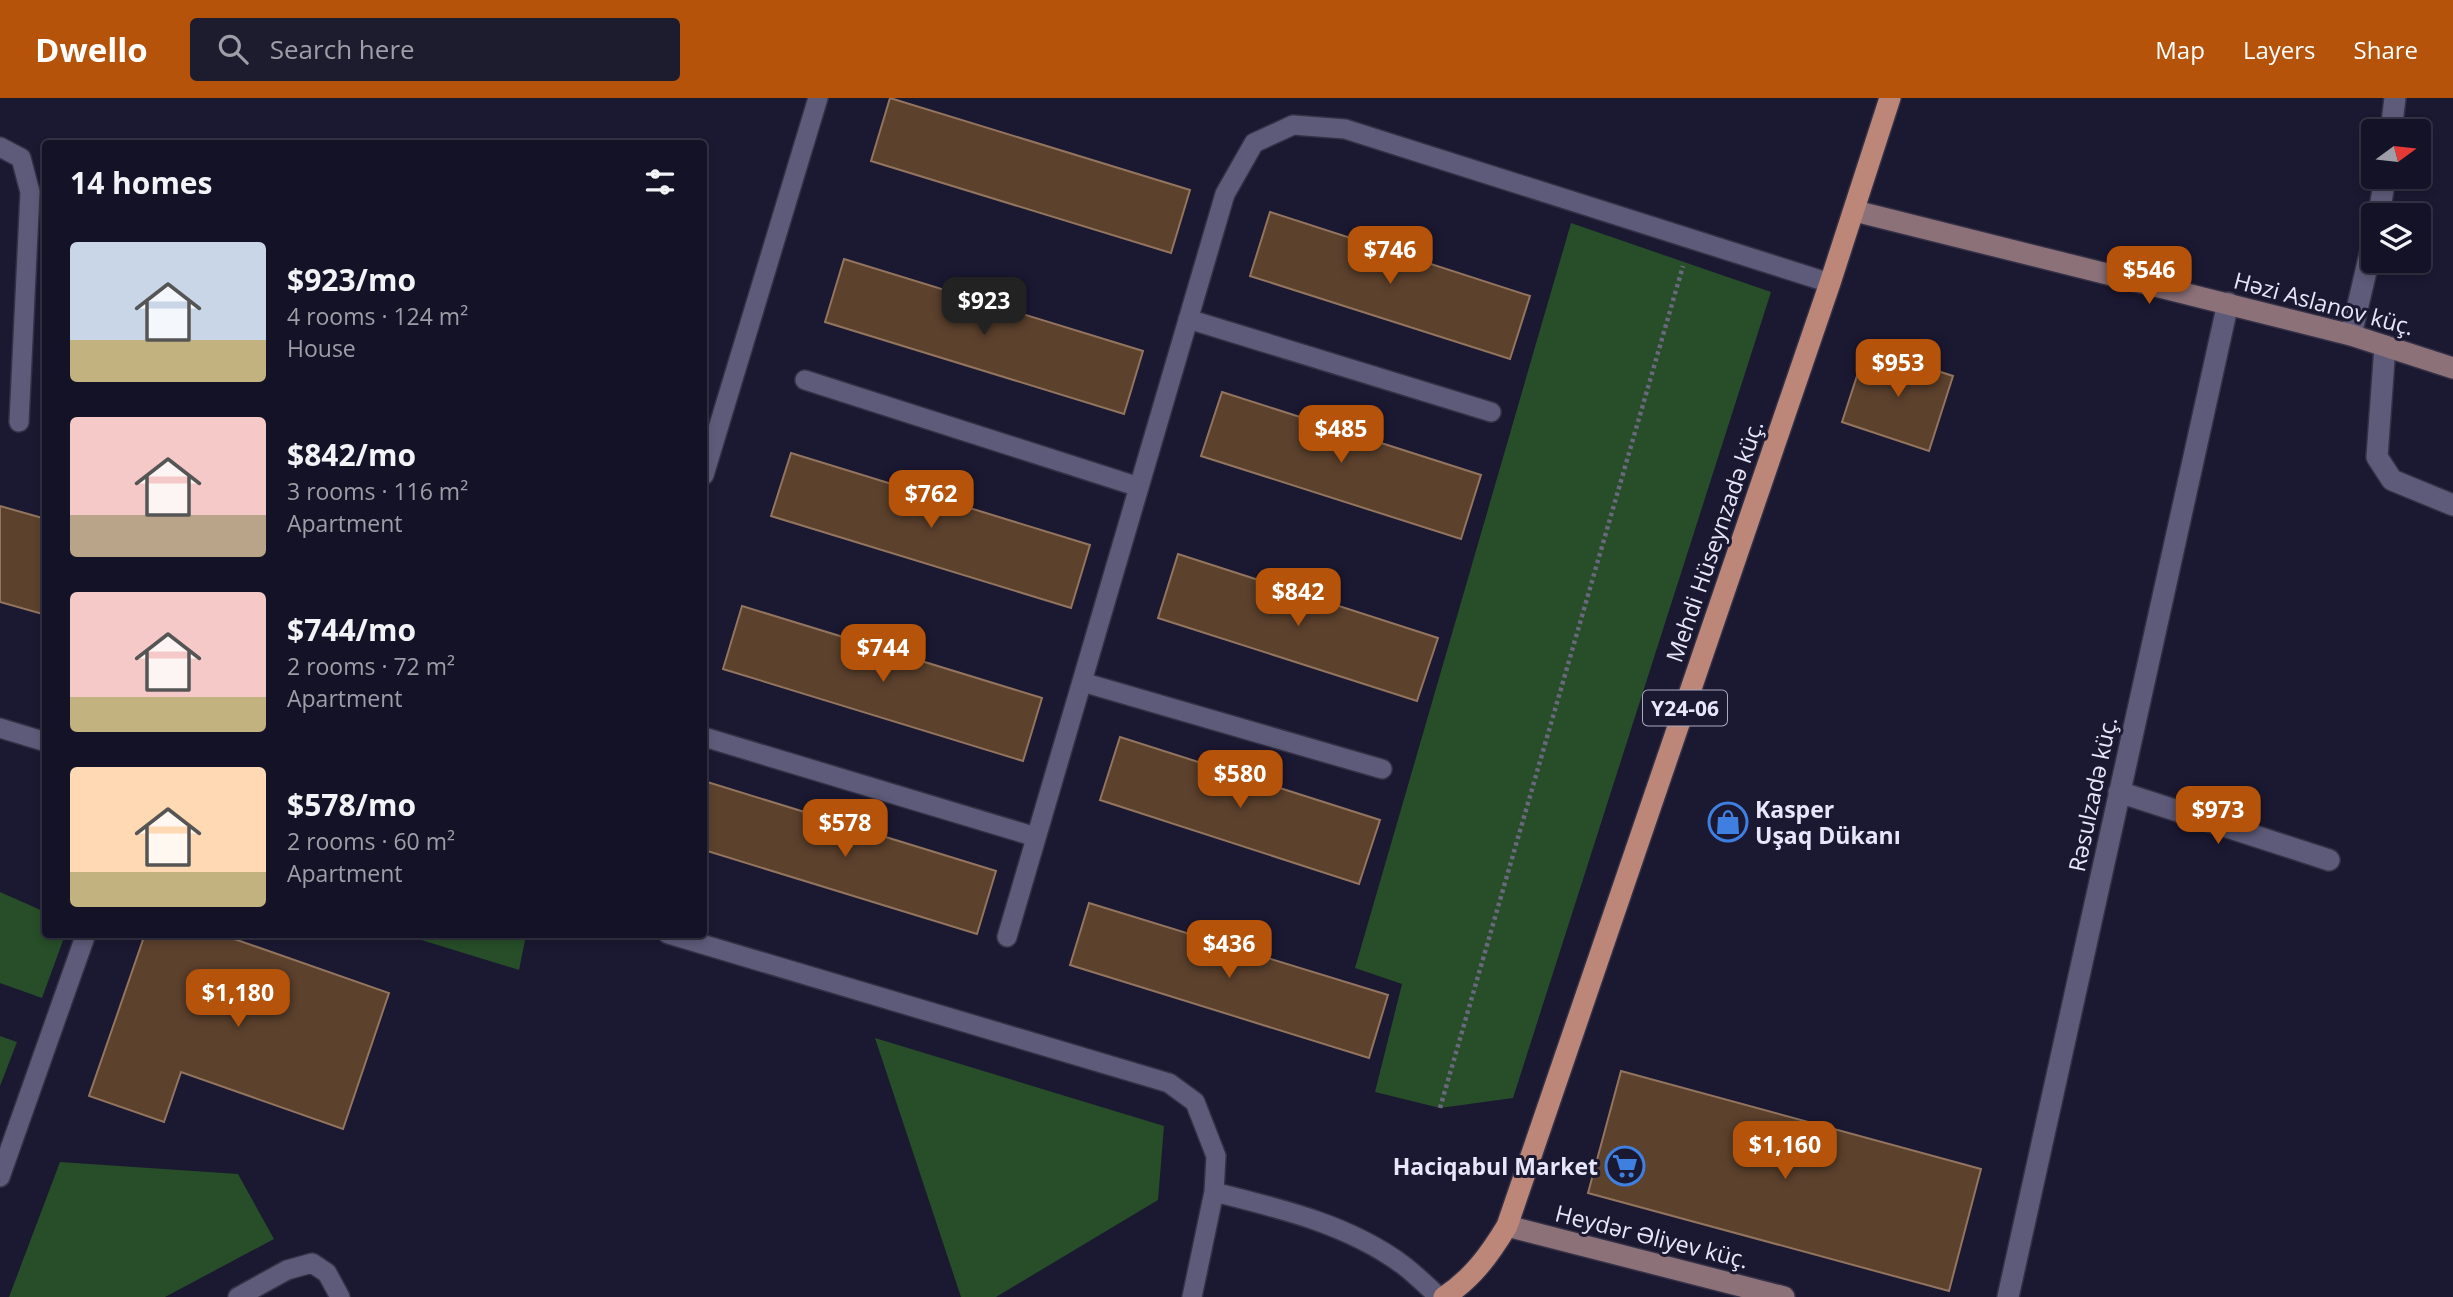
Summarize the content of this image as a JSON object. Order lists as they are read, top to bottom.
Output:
{
  "streets": {
    "main road": [
      "Həzi Aslanov küç.",
      "Mehdi Hüseynzadə küç.",
      "Y24-06",
      "Heydər Əliyev küç."
    ],
    "street": ["Rəsulzadə küç."]
  },
  "crossings": [
    ["Həzi Aslanov küç.", "Mehdi Hüseynzadə küç."],
    ["Həzi Aslanov küç.", "Rəsulzadə küç."],
    ["Mehdi Hüseynzadə küç.", "Heydər Əliyev küç."]
  ],
  "places": {
    "shop": ["Kasper Uşaq Dükanı"],
    "supermarket": ["Haciqabul Market"]
  },
  "north": "right",
  "page": {
    "header": "Dwello",
    "search": "Search here",
    "nav": ["Map", "Layers", "Share"],
    "heading": "14 homes",
    "list": [
      {
        "name": "$923/mo",
        "note": "4 rooms · 124 m² · House"
      },
      {
        "name": "$842/mo",
        "note": "3 rooms · 116 m² · Apartment"
      },
      {
        "name": "$744/mo",
        "note": "2 rooms · 72 m² · Apartment"
      },
      {
        "name": "$578/mo",
        "note": "2 rooms · 60 m² · Apartment"
      }
    ],
    "price": [
      "$746",
      "$546",
      "$923",
      "$953",
      "$485",
      "$762",
      "$842",
      "$744",
      "$580",
      "$973",
      "$578",
      "$436",
      "$1,180",
      "$1,160"
    ]
  }
}
